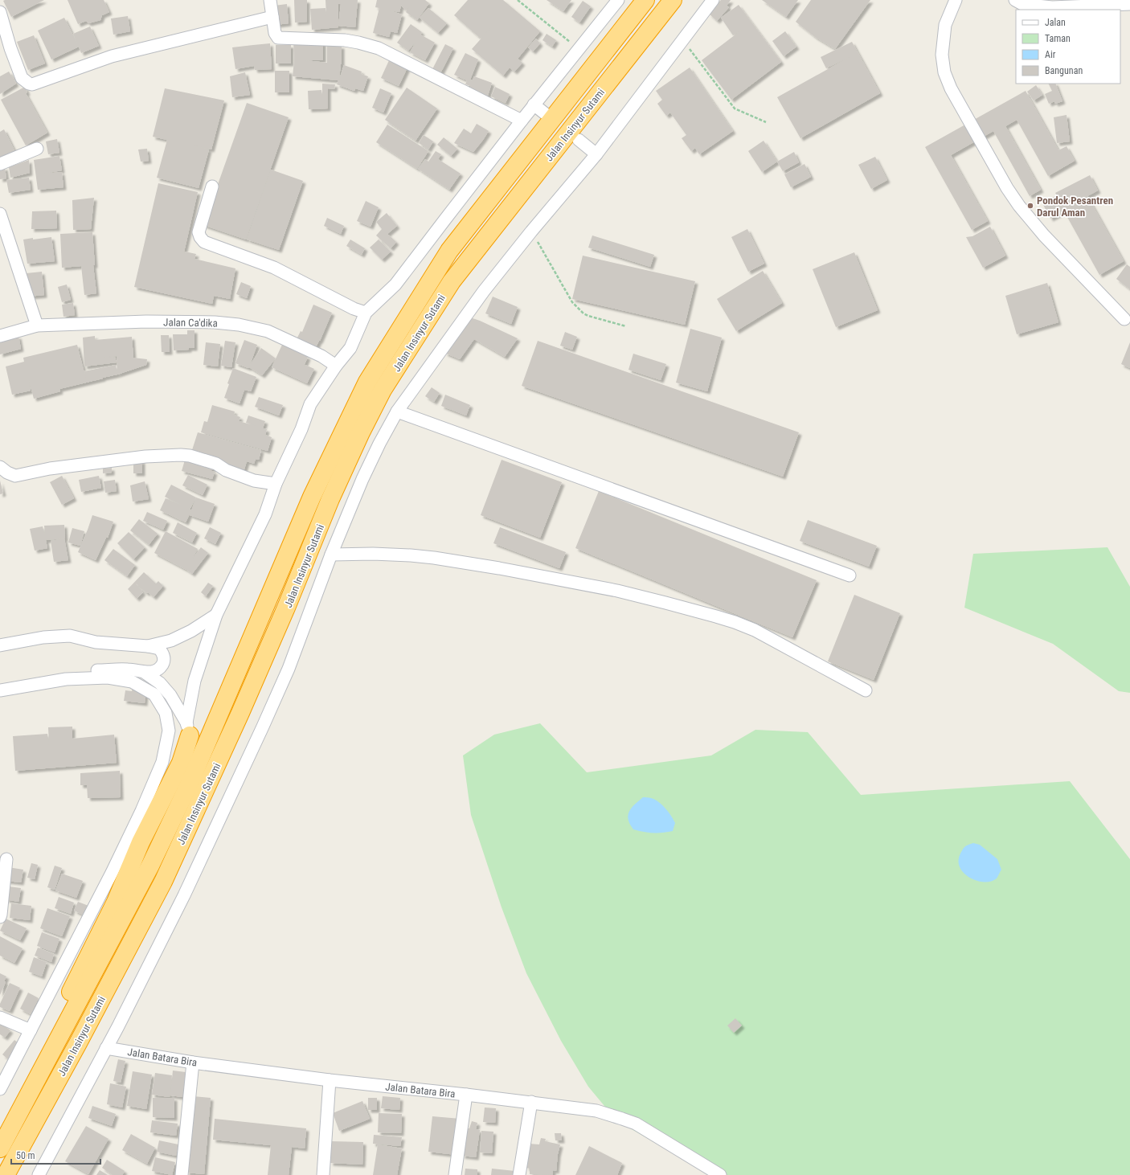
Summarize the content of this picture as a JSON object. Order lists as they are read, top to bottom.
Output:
{
  "streets": {
    "highway": ["Jalan Insinyur Sutami"],
    "street": ["Jalan Ca'dika", "Jalan Batara Bira"]
  },
  "places": ["Pondok Pesantren Darul Aman"],
  "legend": [
    "Jalan",
    "Taman",
    "Air",
    "Bangunan"
  ],
  "scale_bar": "50 m"
}
